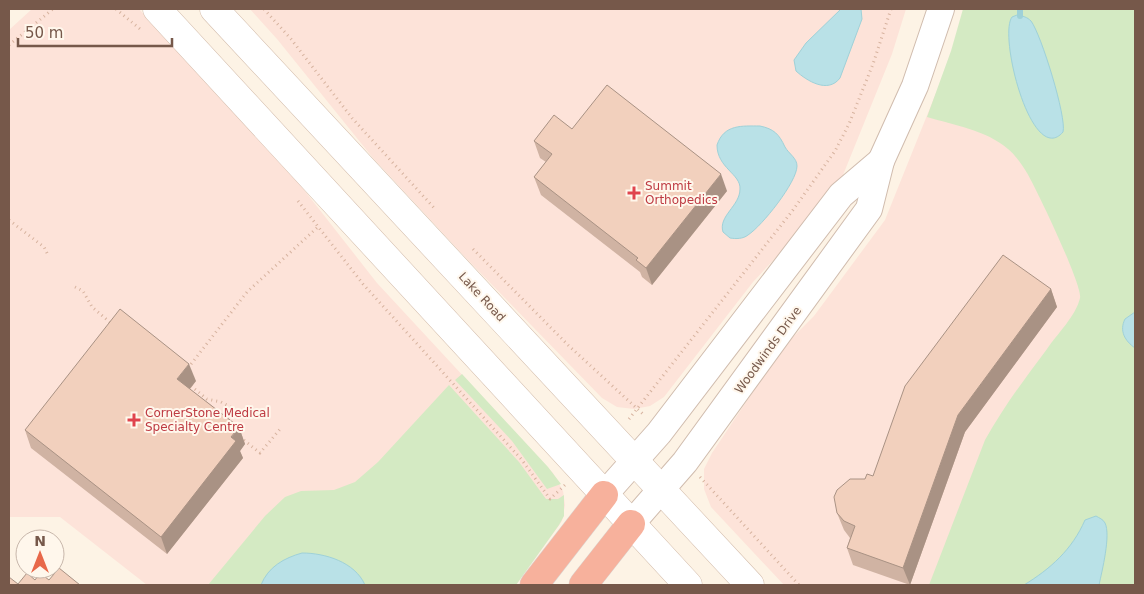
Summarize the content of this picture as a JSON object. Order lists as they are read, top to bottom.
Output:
{
  "streets": {
    "main road": ["Lake Road"],
    "street": ["Woodwinds Drive"]
  },
  "crossings": [
    ["Lake Road", "Woodwinds Drive"]
  ],
  "places": {
    "health": ["Summit Orthopedics", "CornerStone Medical Specialty Centre"]
  },
  "scale_bar": "50 m",
  "north": "top"
}
